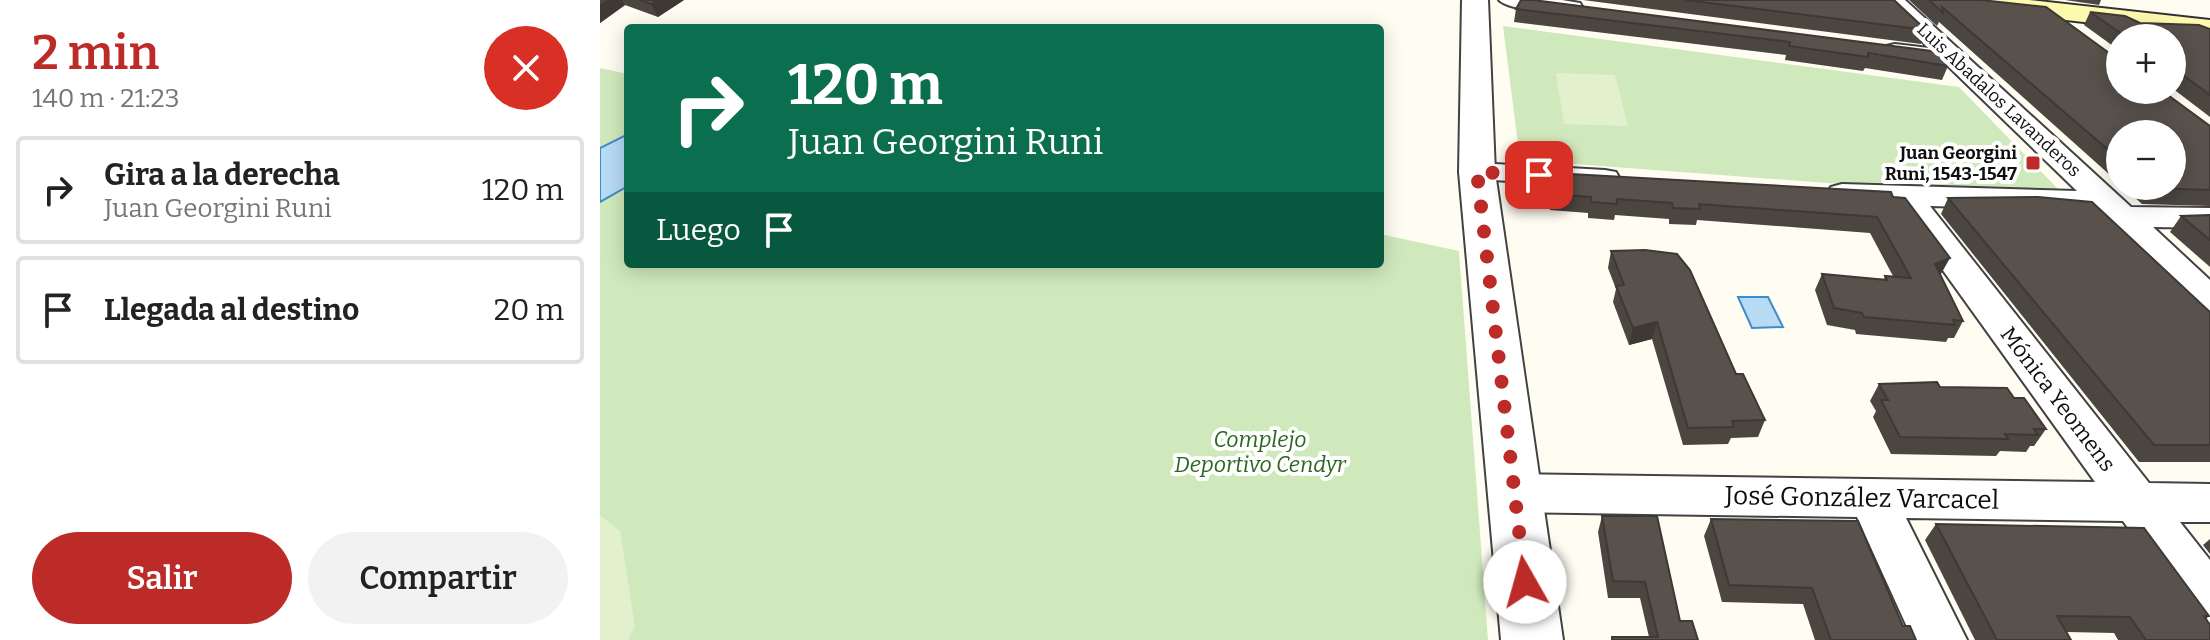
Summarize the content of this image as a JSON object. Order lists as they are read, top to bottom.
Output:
{
  "streets": {
    "street": ["Luis Abadalos Lavanderos", "Mónica Yeomens", "José González Varcacel"]
  },
  "crossings": [
    ["Mónica Yeomens", "José González Varcacel"]
  ],
  "parks": ["Complejo Deportivo Cendyr"],
  "places": {
    "transit": ["Juan Georgini Runi, 1543-1547"]
  },
  "page": {
    "heading": ["2 min", "140 m · 21:23"],
    "map_buttons": ["+", "−"],
    "turn": ["120 m", "Juan Georgini Runi"],
    "list": [
      {
        "name": "Gira a la derecha",
        "note": "Juan Georgini Runi",
        "value": "120 m"
      },
      {
        "name": "Llegada al destino",
        "value": "20 m"
      }
    ],
    "then": "Luego",
    "buttons": ["Salir", "Compartir"]
  }
}
